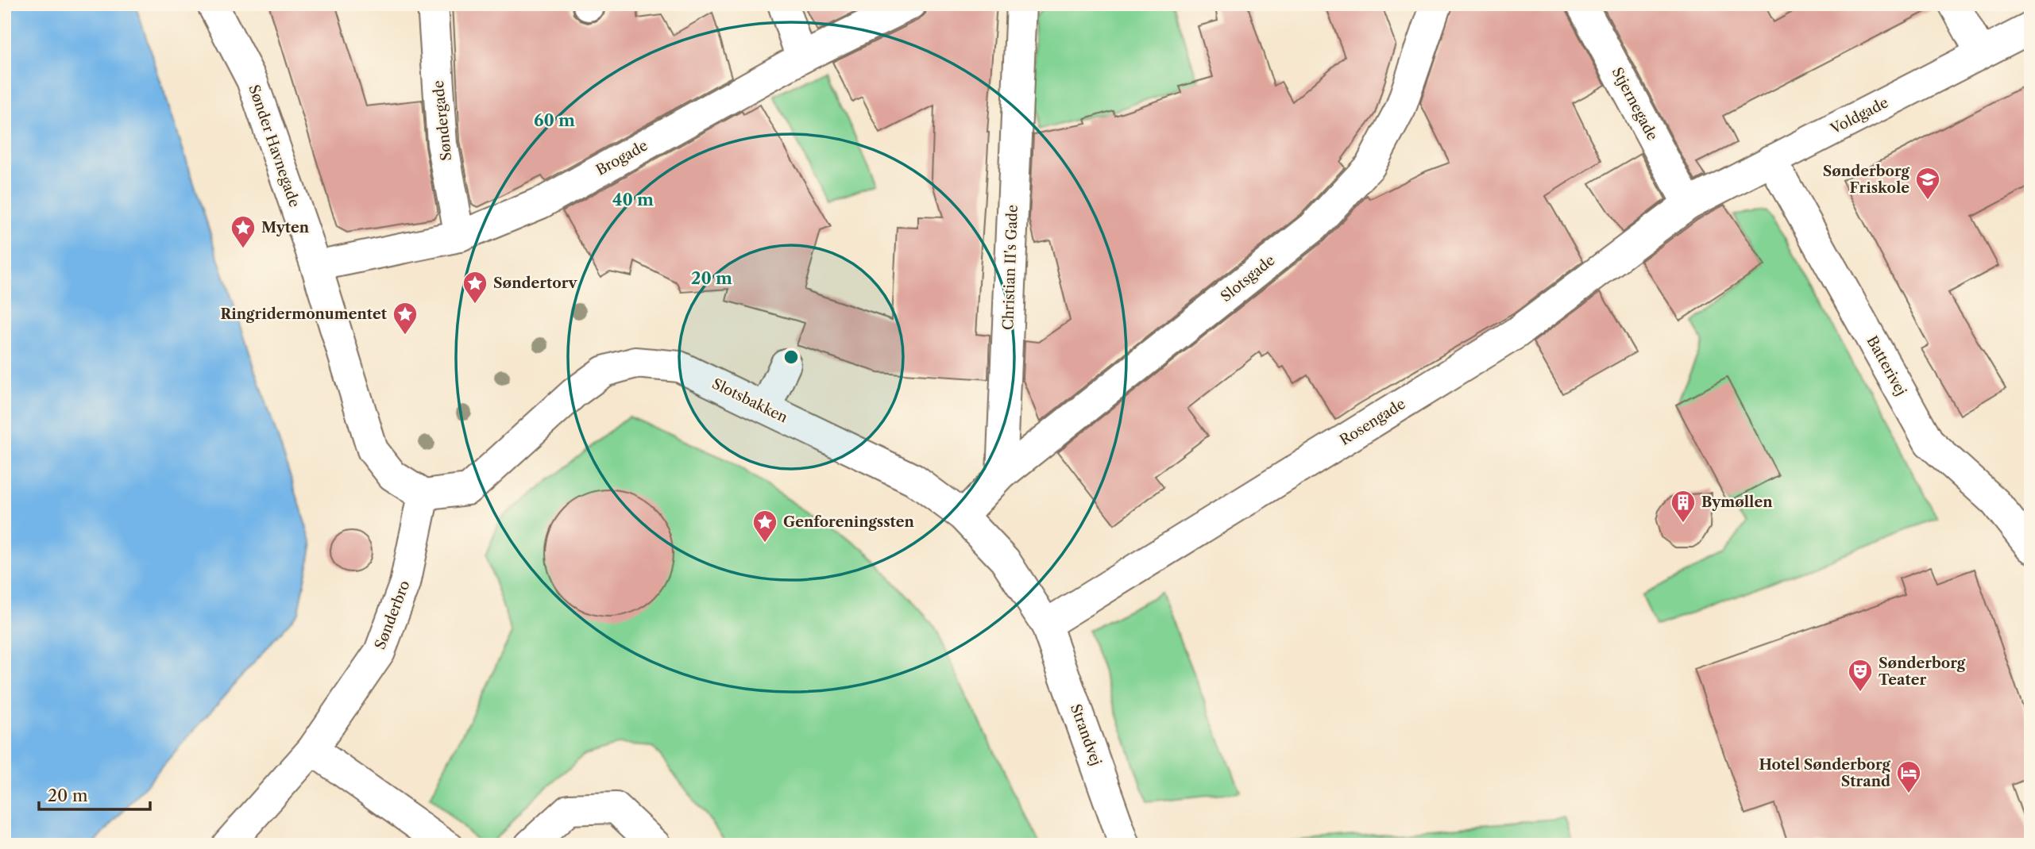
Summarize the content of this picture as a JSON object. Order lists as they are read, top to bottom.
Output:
{
  "streets": {
    "street": [
      "Stjernegade",
      "Voldgade",
      "Søndergade",
      "Sønder Havnegade",
      "Brogade",
      "Christian II's Gade",
      "Slotsgade",
      "Batterivej",
      "Slotsbakken",
      "Rosengade",
      "Sønderbro",
      "Strandvej"
    ]
  },
  "crossings": [
    ["Stjernegade", "Voldgade"],
    ["Stjernegade", "Rosengade"],
    ["Voldgade", "Batterivej"],
    ["Voldgade", "Rosengade"],
    ["Søndergade", "Brogade"],
    ["Sønder Havnegade", "Brogade"],
    ["Sønder Havnegade", "Slotsbakken"],
    ["Sønder Havnegade", "Sønderbro"],
    ["Christian II's Gade", "Slotsgade"],
    ["Slotsbakken", "Rosengade"],
    ["Slotsbakken", "Sønderbro"],
    ["Slotsbakken", "Strandvej"],
    ["Rosengade", "Strandvej"]
  ],
  "places": {
    "school or university": ["Sønderborg Friskole"],
    "place": [
      "Myten",
      "Søndertorv",
      "Ringridermonumentet",
      "Genforeningssten"
    ],
    "building": ["Bymøllen"],
    "theatre": ["Sønderborg Teater"],
    "hotel": ["Hotel Sønderborg Strand"]
  },
  "scale_bar": "20 m",
  "rings": ["60 m", "40 m", "20 m"]
}
